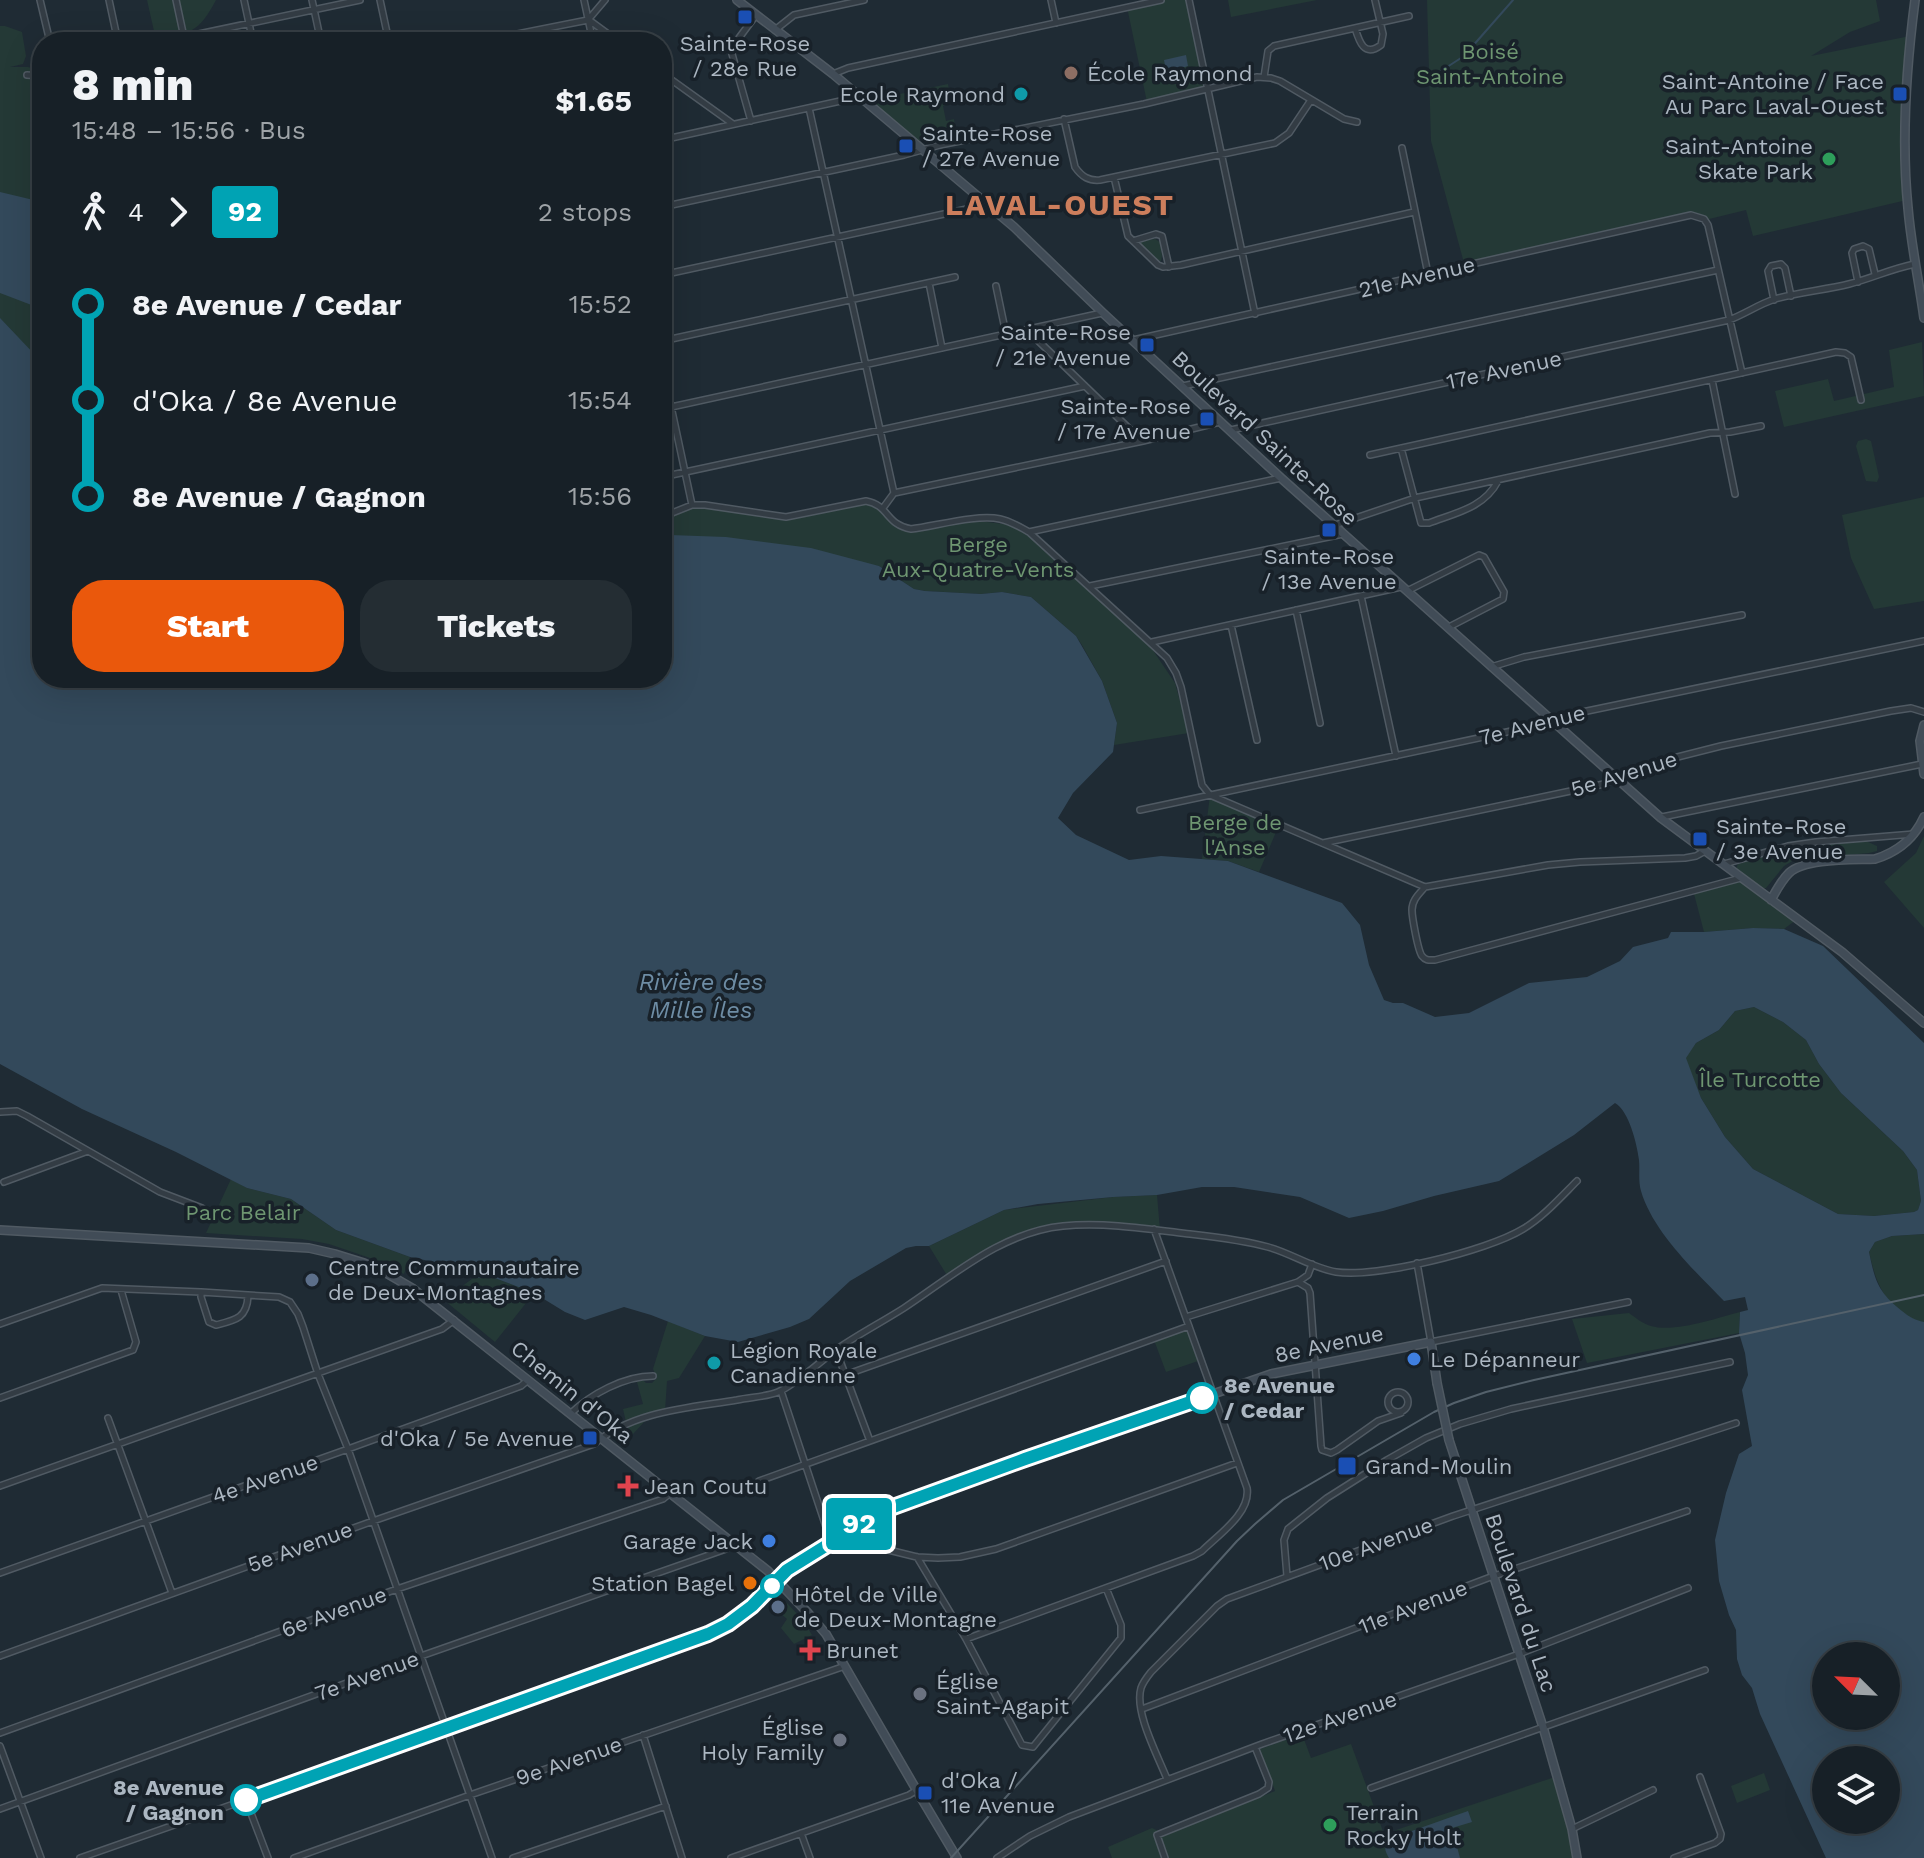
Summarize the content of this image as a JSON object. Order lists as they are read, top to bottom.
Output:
{
  "streets": {
    "street": [
      "21e Avenue",
      "17e Avenue",
      "Boulevard Sainte-Rose",
      "7e Avenue",
      "5e Avenue",
      "8e Avenue",
      "Chemin d'Oka",
      "4e Avenue",
      "10e Avenue",
      "Boulevard du Lac",
      "11e Avenue",
      "6e Avenue",
      "12e Avenue",
      "9e Avenue"
    ]
  },
  "crossings": [
    ["21e Avenue", "Boulevard Sainte-Rose"],
    ["17e Avenue", "Boulevard Sainte-Rose"],
    ["Boulevard Sainte-Rose", "7e Avenue"],
    ["Boulevard Sainte-Rose", "5e Avenue"],
    ["7e Avenue", "Chemin d'Oka"],
    ["5e Avenue", "Chemin d'Oka"],
    ["8e Avenue", "Chemin d'Oka"],
    ["8e Avenue", "Boulevard du Lac"],
    ["Chemin d'Oka", "4e Avenue"],
    ["Chemin d'Oka", "6e Avenue"],
    ["Chemin d'Oka", "9e Avenue"],
    ["10e Avenue", "Boulevard du Lac"],
    ["10e Avenue", "11e Avenue"],
    ["Boulevard du Lac", "11e Avenue"],
    ["Boulevard du Lac", "12e Avenue"]
  ],
  "districts": ["LAVAL-OUEST"],
  "water": ["Rivière des Mille Îles"],
  "parks": [
    "Boisé Saint-Antoine",
    "Berge Aux-Quatre-Vents",
    "Berge de l'Anse",
    "Île Turcotte",
    "Parc Belair"
  ],
  "places": {
    "transit": [
      "Sainte-Rose / 28e Rue",
      "Saint-Antoine / Face Au Parc Laval-Ouest",
      "Sainte-Rose / 27e Avenue",
      "Sainte-Rose / 21e Avenue",
      "Sainte-Rose / 17e Avenue",
      "Sainte-Rose / 13e Avenue",
      "Sainte-Rose / 3e Avenue",
      "d'Oka / 5e Avenue",
      "Grand-Moulin",
      "d'Oka / 11e Avenue"
    ],
    "other": [
      "École Raymond",
      "Ecole Raymond",
      "Saint-Antoine Skate Park",
      "Centre Communautaire de Deux-Montagnes",
      "Le Dépanneur",
      "Légion Royale Canadienne",
      "8e Avenue / Cedar",
      "Garage Jack",
      "Station Bagel",
      "Hôtel de Ville de Deux-Montagne",
      "Église Saint-Agapit",
      "Église Holy Family",
      "8e Avenue / Gagnon",
      "Terrain Rocky Holt"
    ],
    "health": ["Jean Coutu", "Brunet"]
  },
  "lines": ["bus line 92"],
  "north": "top left",
  "page": {
    "on_map": "92",
    "heading": ["8 min", "15:48 – 15:56 · Bus", "$1.65"],
    "legs": ["4", "92", "2 stops"],
    "list": [
      {
        "name": "8e Avenue / Cedar",
        "value": "15:52"
      },
      {
        "name": "d'Oka / 8e Avenue",
        "value": "15:54"
      },
      {
        "name": "8e Avenue / Gagnon",
        "value": "15:56"
      }
    ],
    "buttons": ["Start", "Tickets"]
  }
}
